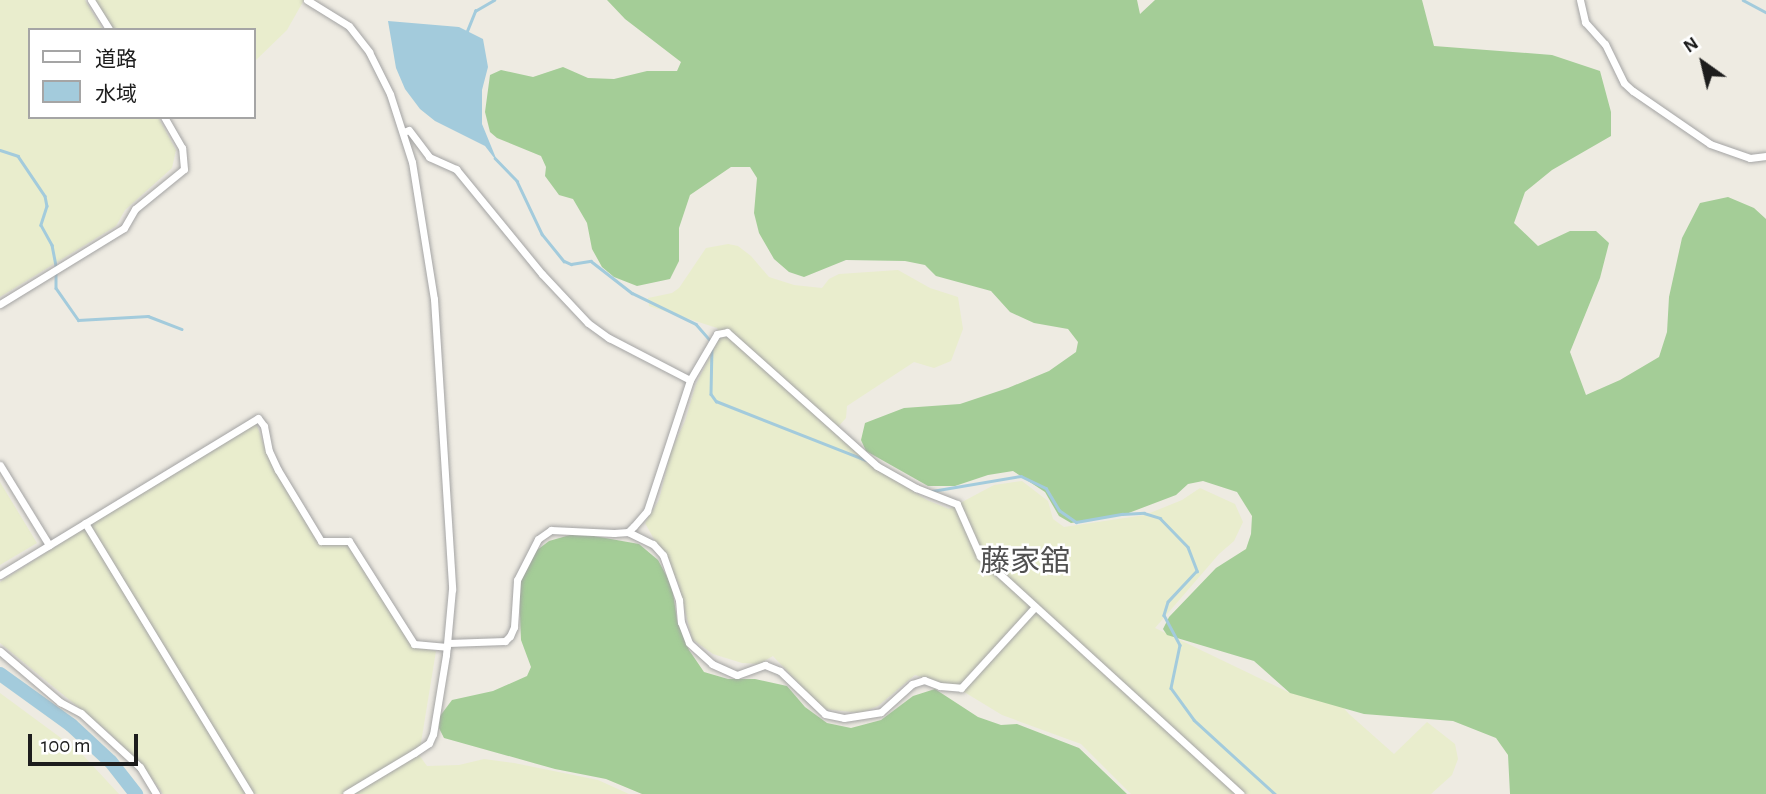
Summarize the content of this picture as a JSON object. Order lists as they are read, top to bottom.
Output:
{
  "districts": ["藤家舘"],
  "legend": ["道路", "水域"],
  "scale_bar": "100 m",
  "north": "top left"
}
